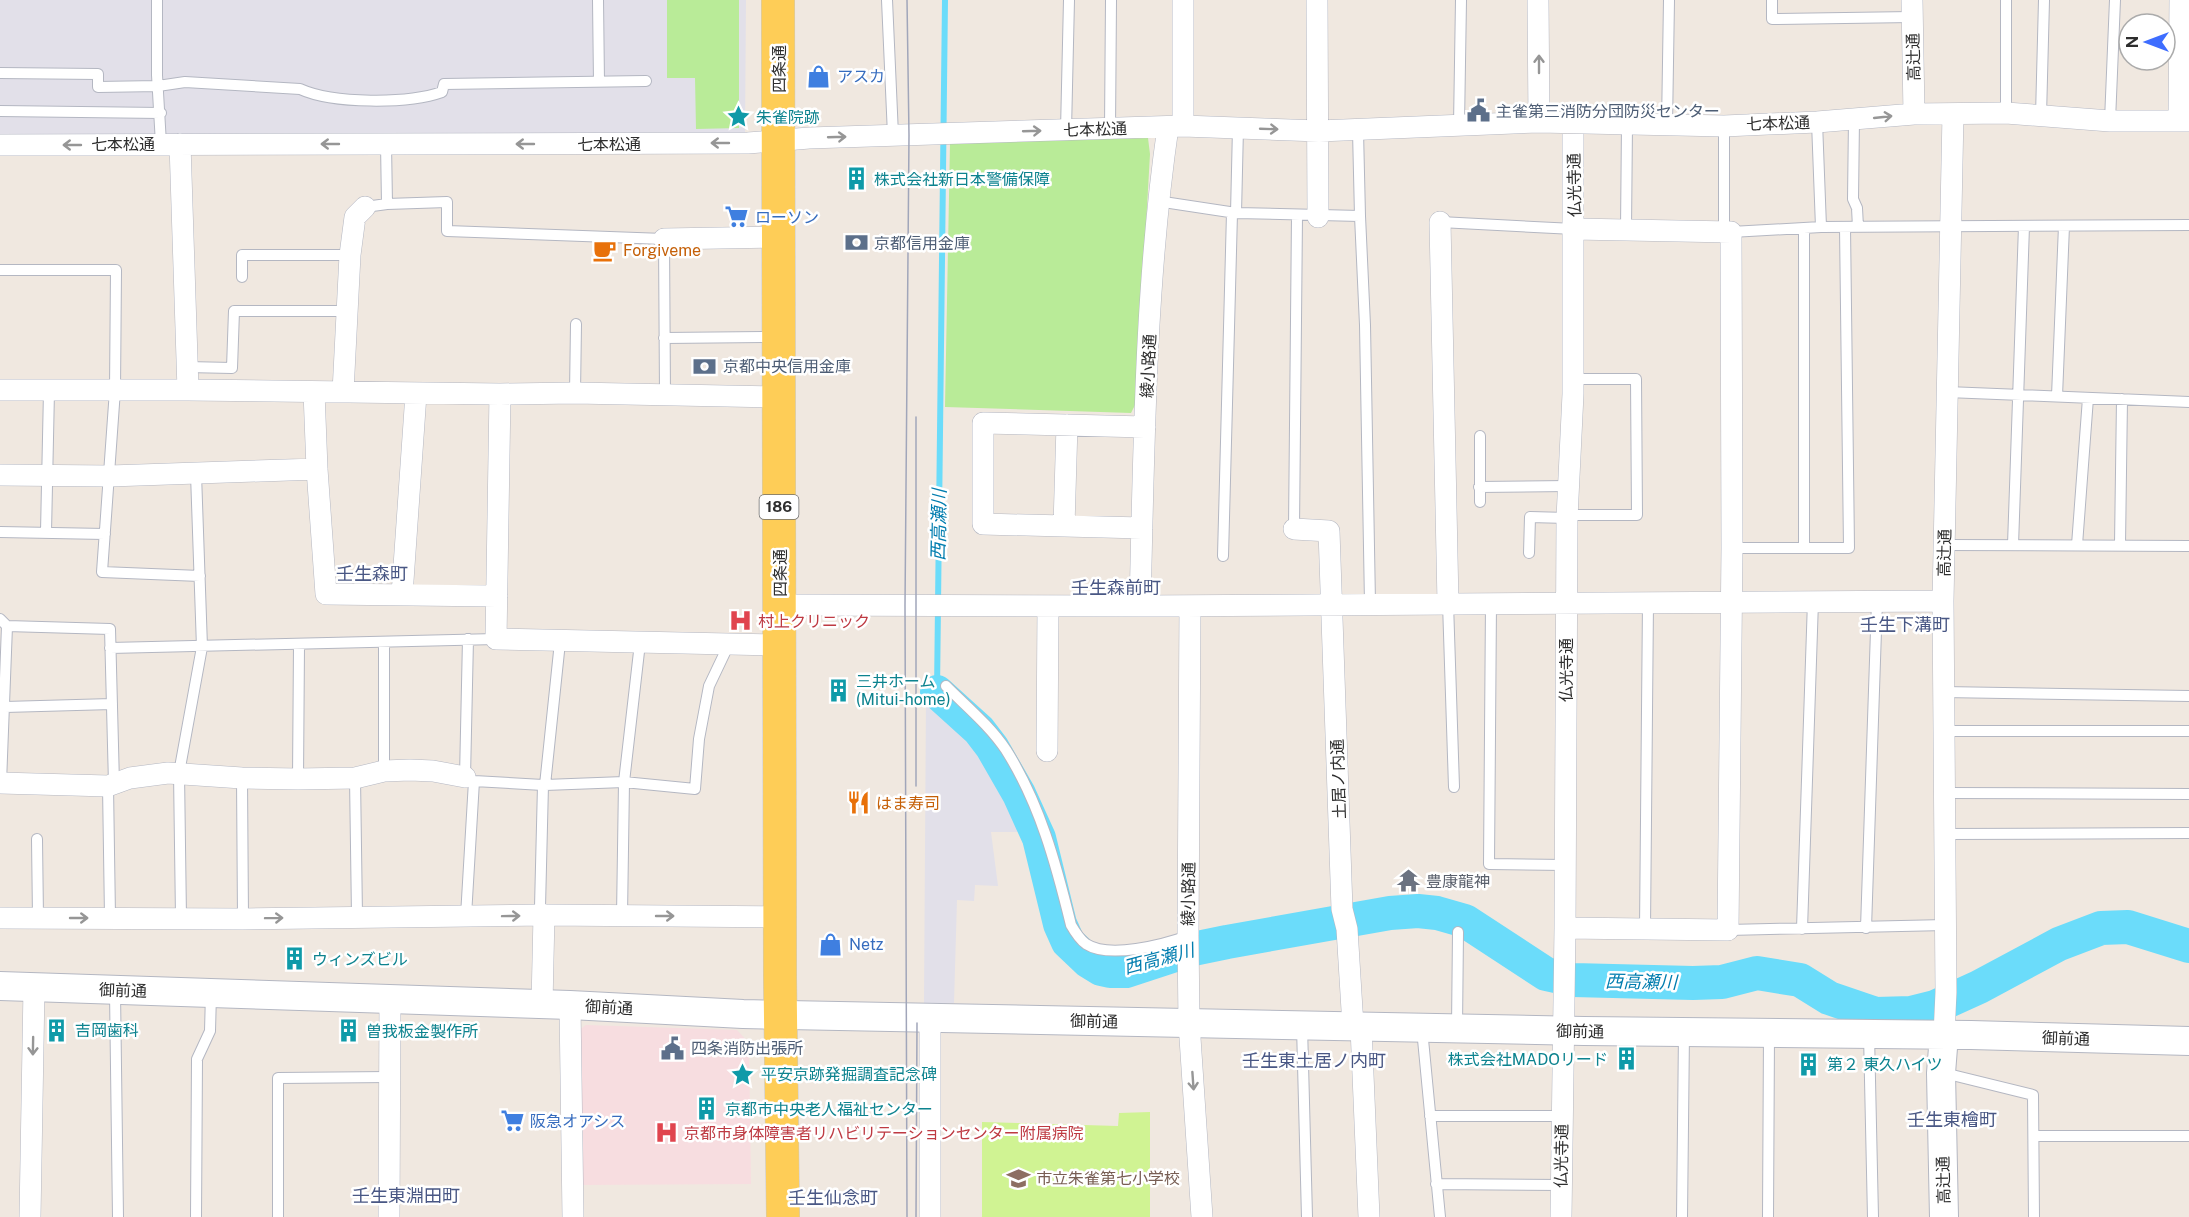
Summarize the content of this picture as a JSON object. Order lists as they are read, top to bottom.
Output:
{
  "streets": {
    "main road": ["四条通", "186"],
    "street": [
      "高辻通",
      "七本松通",
      "仏光寺通",
      "綾小路通",
      "土居ノ内通",
      "御前通"
    ]
  },
  "crossings": [
    ["高辻通", "七本松通"],
    ["高辻通", "御前通"],
    ["四条通", "七本松通"],
    ["四条通", "御前通"],
    ["七本松通", "仏光寺通"],
    ["七本松通", "綾小路通"],
    ["仏光寺通", "御前通"],
    ["綾小路通", "御前通"],
    ["土居ノ内通", "御前通"]
  ],
  "districts": [
    "壬生森町",
    "壬生森前町",
    "壬生下溝町",
    "壬生東土居ノ内町",
    "壬生東檜町",
    "壬生東淵田町",
    "壬生仙念町"
  ],
  "water": ["西高瀬川"],
  "places": {
    "shop": ["アスカ", "Netz"],
    "public building": ["主雀第三消防分団防災センター", "四条消防出張所"],
    "place": ["朱雀院跡", "平安京跡発掘調査記念碑"],
    "building": [
      "株式会社新日本警備保障",
      "三井ホーム (Mitui-home)",
      "ウィンズビル",
      "吉岡歯科",
      "曽我板金製作所",
      "株式会社MADOリード",
      "第２ 東久ハイツ",
      "京都市中央老人福祉センター"
    ],
    "supermarket": ["ローソン", "阪急オアシス"],
    "bank": ["京都信用金庫", "京都中央信用金庫"],
    "cafe": ["Forgiveme"],
    "hospital": ["村上クリニック", "京都市身体障害者リハビリテーションセンター附属病院"],
    "restaurant": ["はま寿司"],
    "temple": ["豊康龍神"],
    "school or university": ["市立朱雀第七小学校"]
  },
  "north": "left"
}
